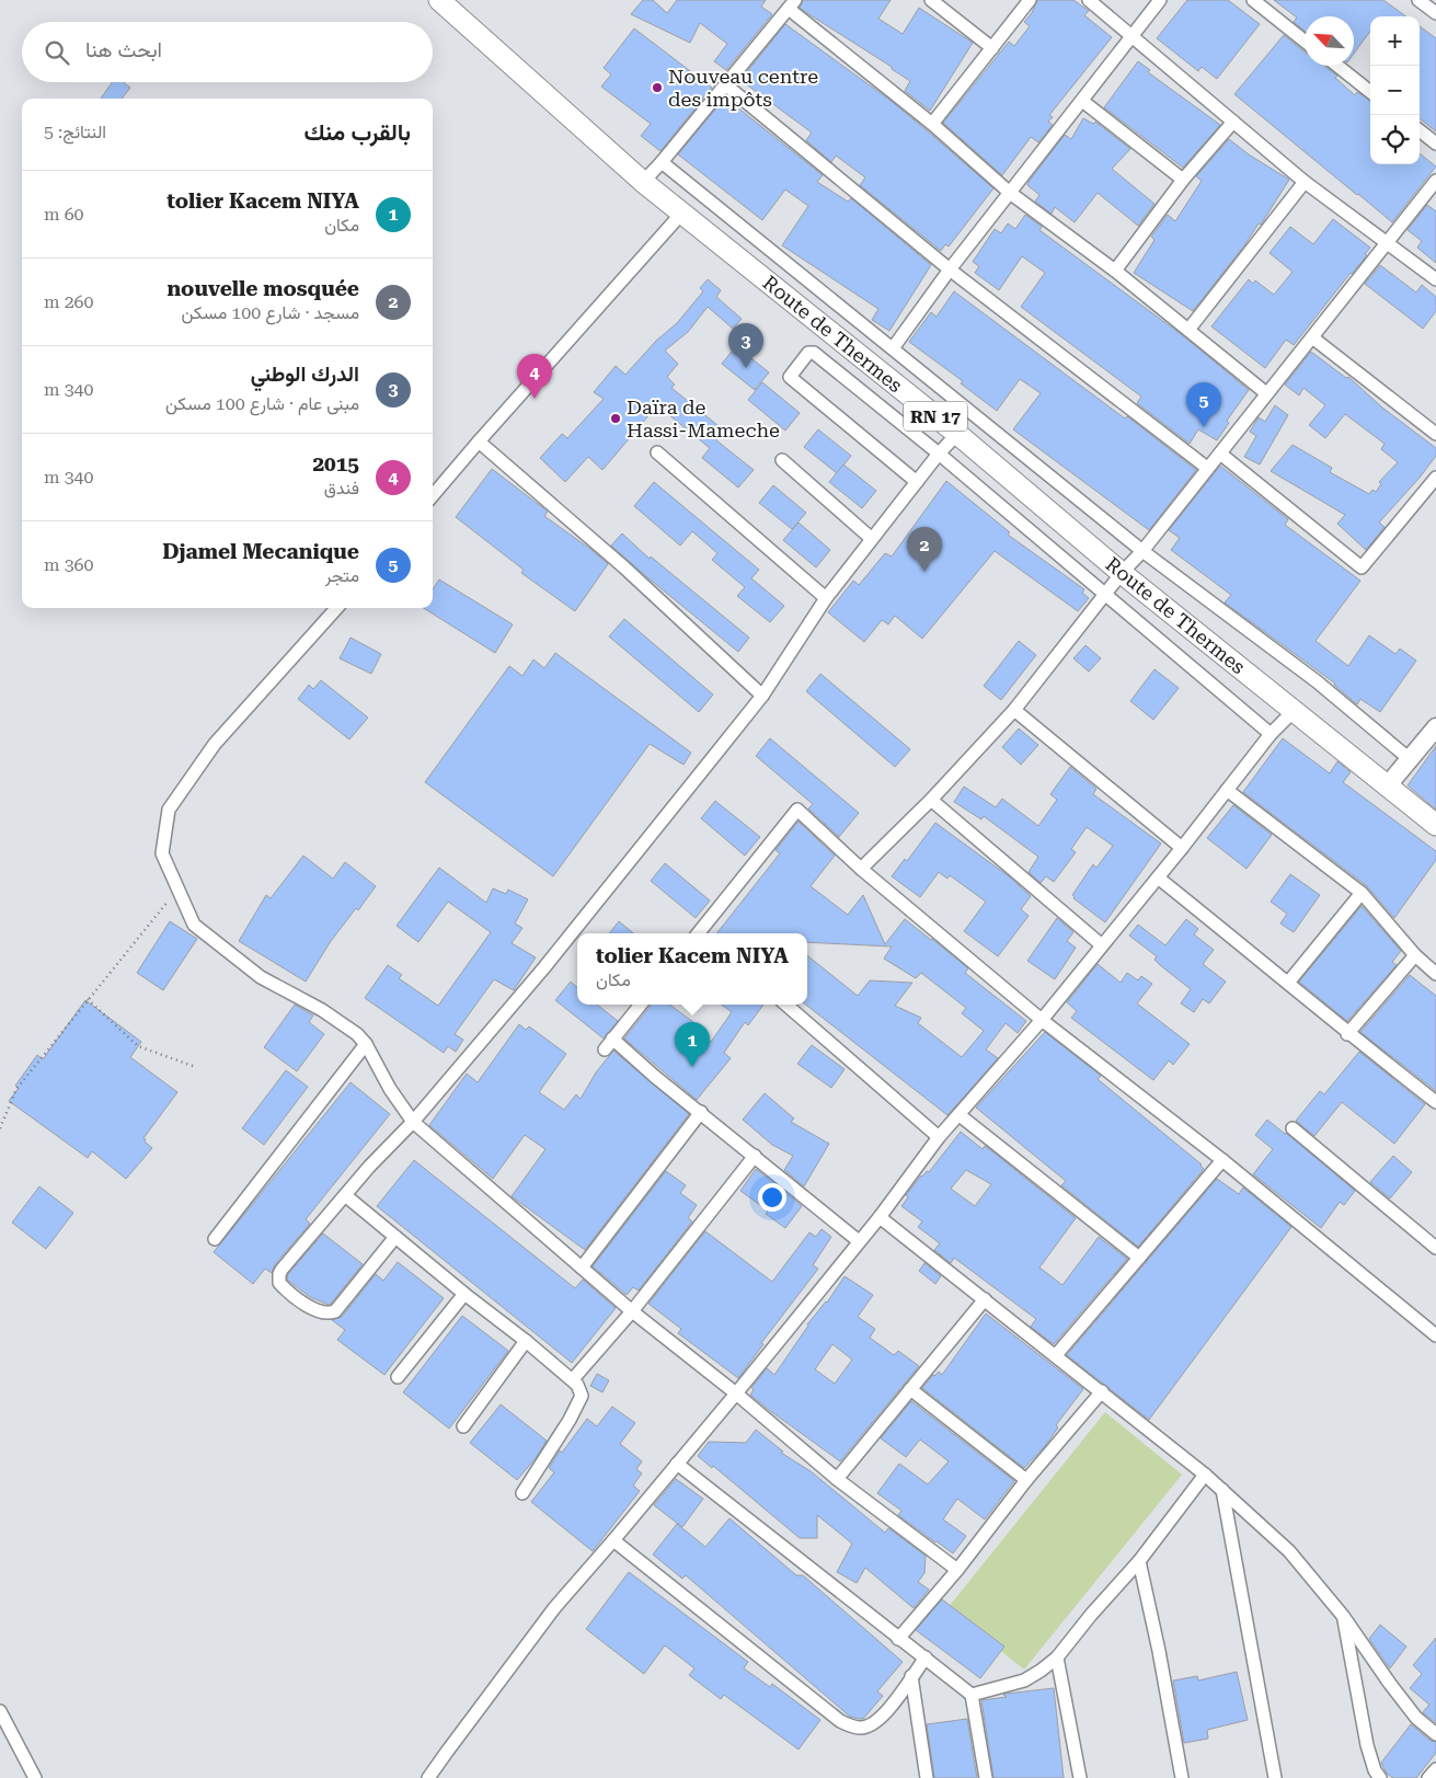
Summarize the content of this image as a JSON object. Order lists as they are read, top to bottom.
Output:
{
  "streets": {
    "main road": ["Route de Thermes", "RN 17"]
  },
  "places": ["Nouveau centre des impôts", "Daïra de Hassi-Mameche"],
  "north": "top left",
  "page": {
    "map_buttons": ["+", "−"],
    "search": "ابحث هنا",
    "heading": ["بالقرب منك", "النتائج: 5"],
    "list": [
      {
        "mark": "1",
        "name": "tolier Kacem NIYA",
        "note": "مكان",
        "value": "60 m"
      },
      {
        "mark": "2",
        "name": "nouvelle mosquée",
        "note": "مسجد · شارع 100 مسكن",
        "value": "260 m"
      },
      {
        "mark": "3",
        "name": "الدرك الوطني",
        "note": "مبنى عام · شارع 100 مسكن",
        "value": "340 m"
      },
      {
        "mark": "4",
        "name": "2015",
        "note": "فندق",
        "value": "340 m"
      },
      {
        "mark": "5",
        "name": "Djamel Mecanique",
        "note": "متجر",
        "value": "360 m"
      }
    ],
    "pins": [
      "3",
      "4",
      "5",
      "2",
      "1"
    ],
    "popup": ["tolier Kacem NIYA", "مكان"]
  }
}
